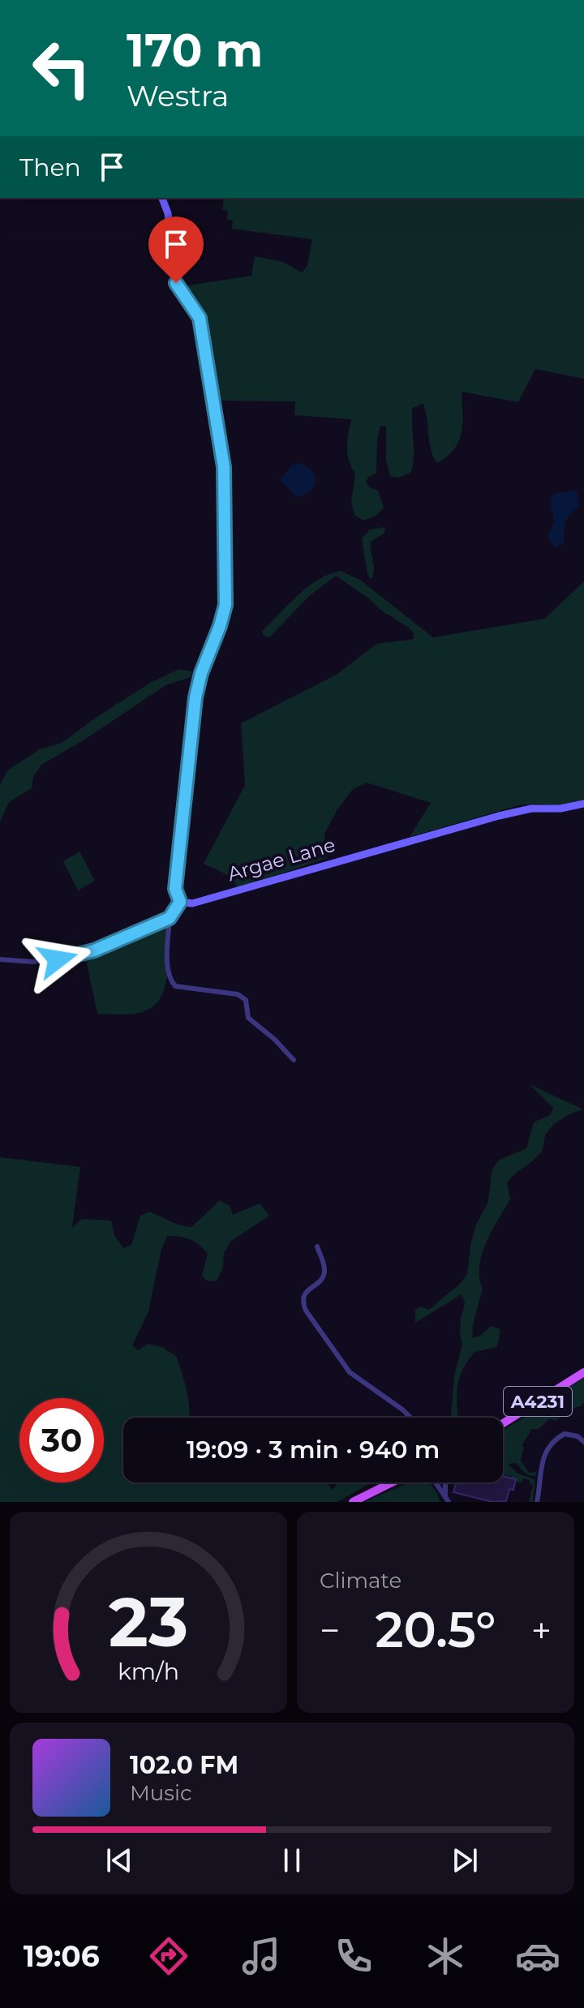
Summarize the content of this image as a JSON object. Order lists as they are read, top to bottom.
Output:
{
  "streets": {
    "main road": ["A4231"],
    "street": ["Argae Lane"]
  },
  "page": {
    "turn": ["170 m", "Westra"],
    "then": "Then",
    "limit": "30",
    "trip": "19:09 · 3 min · 940 m",
    "tile": "Climate",
    "heat": ["−", "20.5°", "+"],
    "song": ["102.0 FM", "Music"],
    "tabs": "19:06",
    "gauge": ["23", "km/h"]
  }
}
